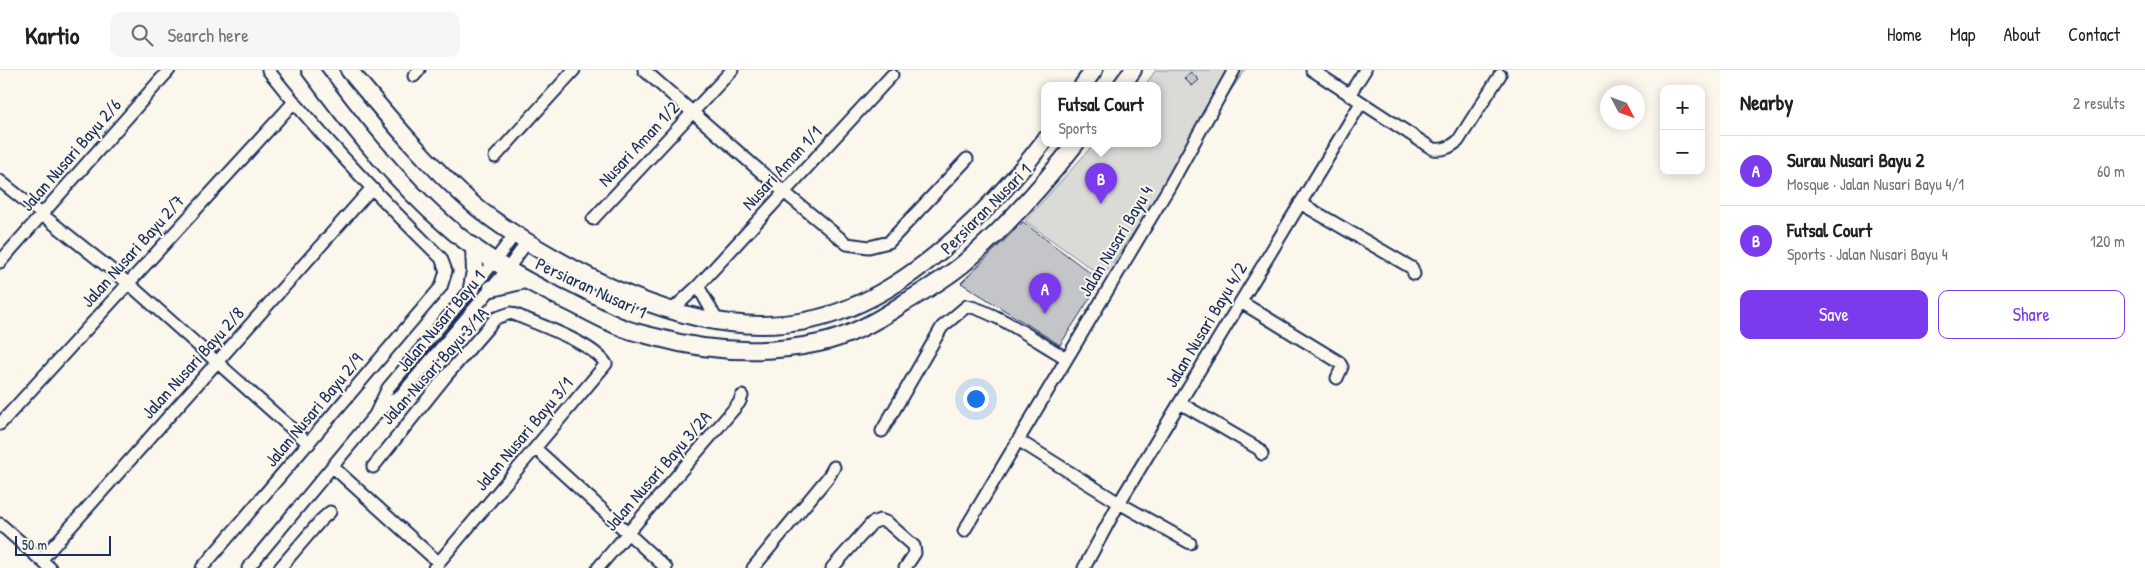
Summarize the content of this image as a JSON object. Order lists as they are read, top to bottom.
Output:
{
  "streets": {
    "main road": ["Persiaran Nusari 1"],
    "street": [
      "Nusari Aman 1/2",
      "Jalan Nusari Bayu 2/6",
      "Nusari Aman 1/1",
      "Jalan Nusari Bayu 4",
      "Jalan Nusari Bayu 2/7",
      "Jalan Nusari Bayu 1",
      "Jalan Nusari Bayu 4/2",
      "Jalan Nusari Bayu 2/8",
      "Jalan Nusari Bayu 3/1A",
      "Jalan Nusari Bayu 2/9",
      "Jalan Nusari Bayu 3/1",
      "Jalan Nusari Bayu 3/2A"
    ]
  },
  "crossings": [
    ["Nusari Aman 1/1", "Persiaran Nusari 1"],
    ["Persiaran Nusari 1", "Jalan Nusari Bayu 1"],
    ["Jalan Nusari Bayu 2/8", "Jalan Nusari Bayu 2/9"],
    ["Jalan Nusari Bayu 3/1A", "Jalan Nusari Bayu 3/1"]
  ],
  "scale_bar": "50 m",
  "north": "bottom right",
  "page": {
    "header": "Kartio",
    "search": "Search here",
    "nav": [
      "Home",
      "Map",
      "About",
      "Contact"
    ],
    "heading": ["Nearby", "2 results"],
    "popup": ["Futsal Court", "Sports"],
    "map_buttons": ["+", "−"],
    "list": [
      {
        "mark": "A",
        "name": "Surau Nusari Bayu 2",
        "note": "Mosque · Jalan Nusari Bayu 4/1",
        "value": "60 m"
      },
      {
        "mark": "B",
        "name": "Futsal Court",
        "note": "Sports · Jalan Nusari Bayu 4",
        "value": "120 m"
      }
    ],
    "pins": ["B", "A"],
    "buttons": ["Save", "Share"],
    "scale": "50 m"
  }
}
